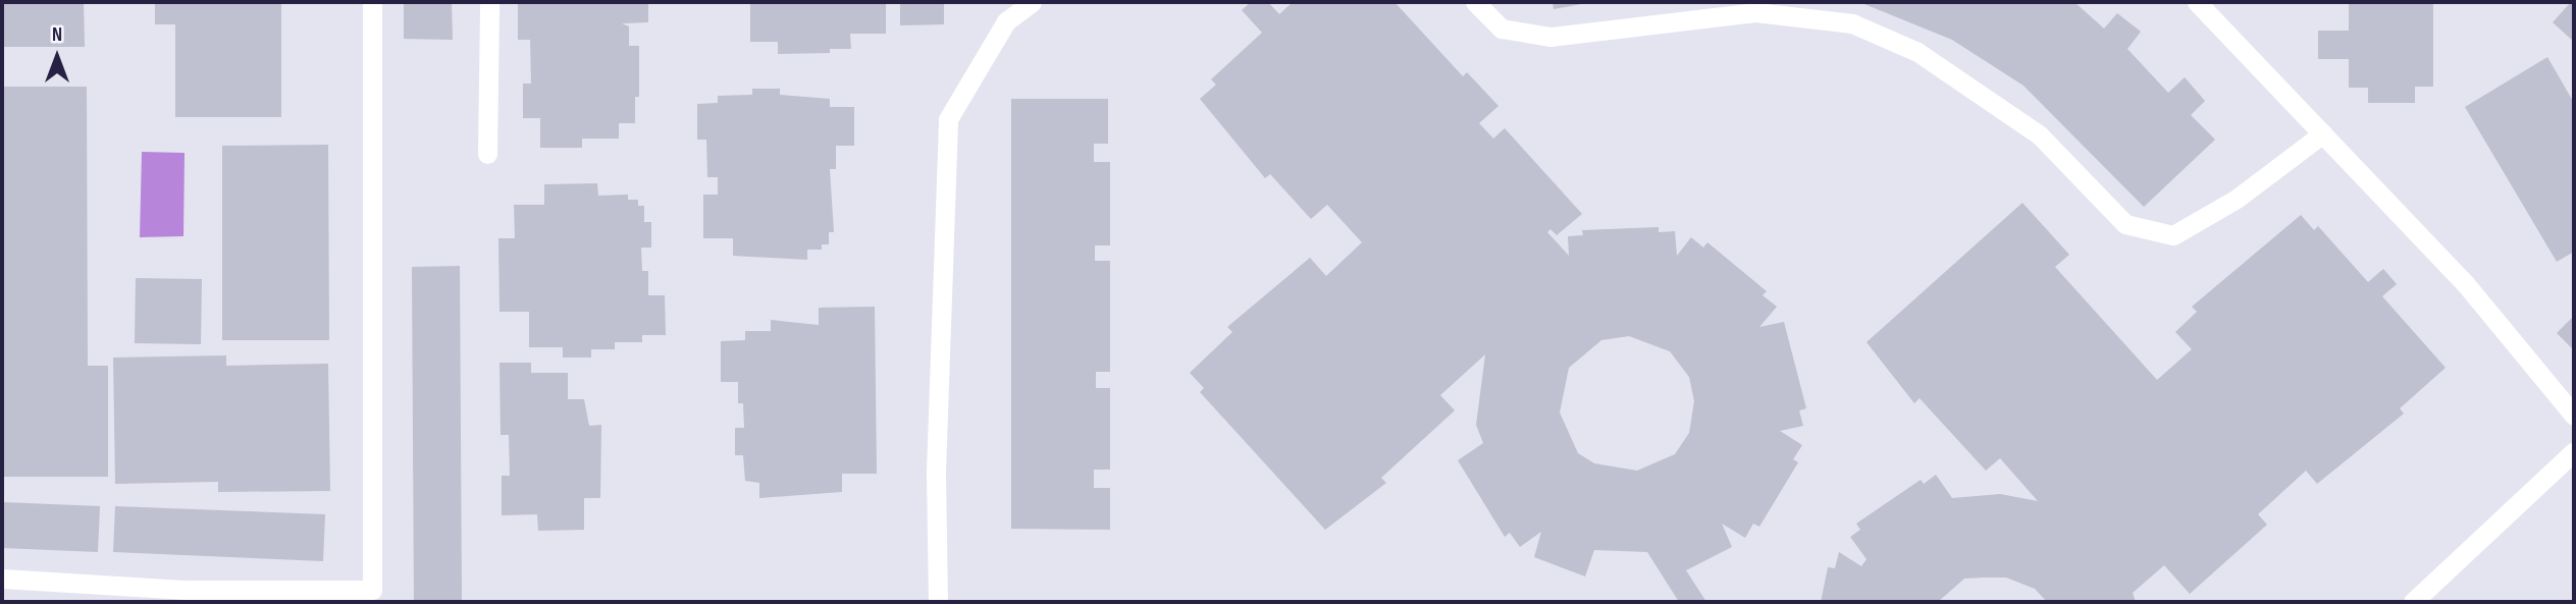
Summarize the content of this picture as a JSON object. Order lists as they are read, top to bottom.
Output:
{
  "north": "top"
}
